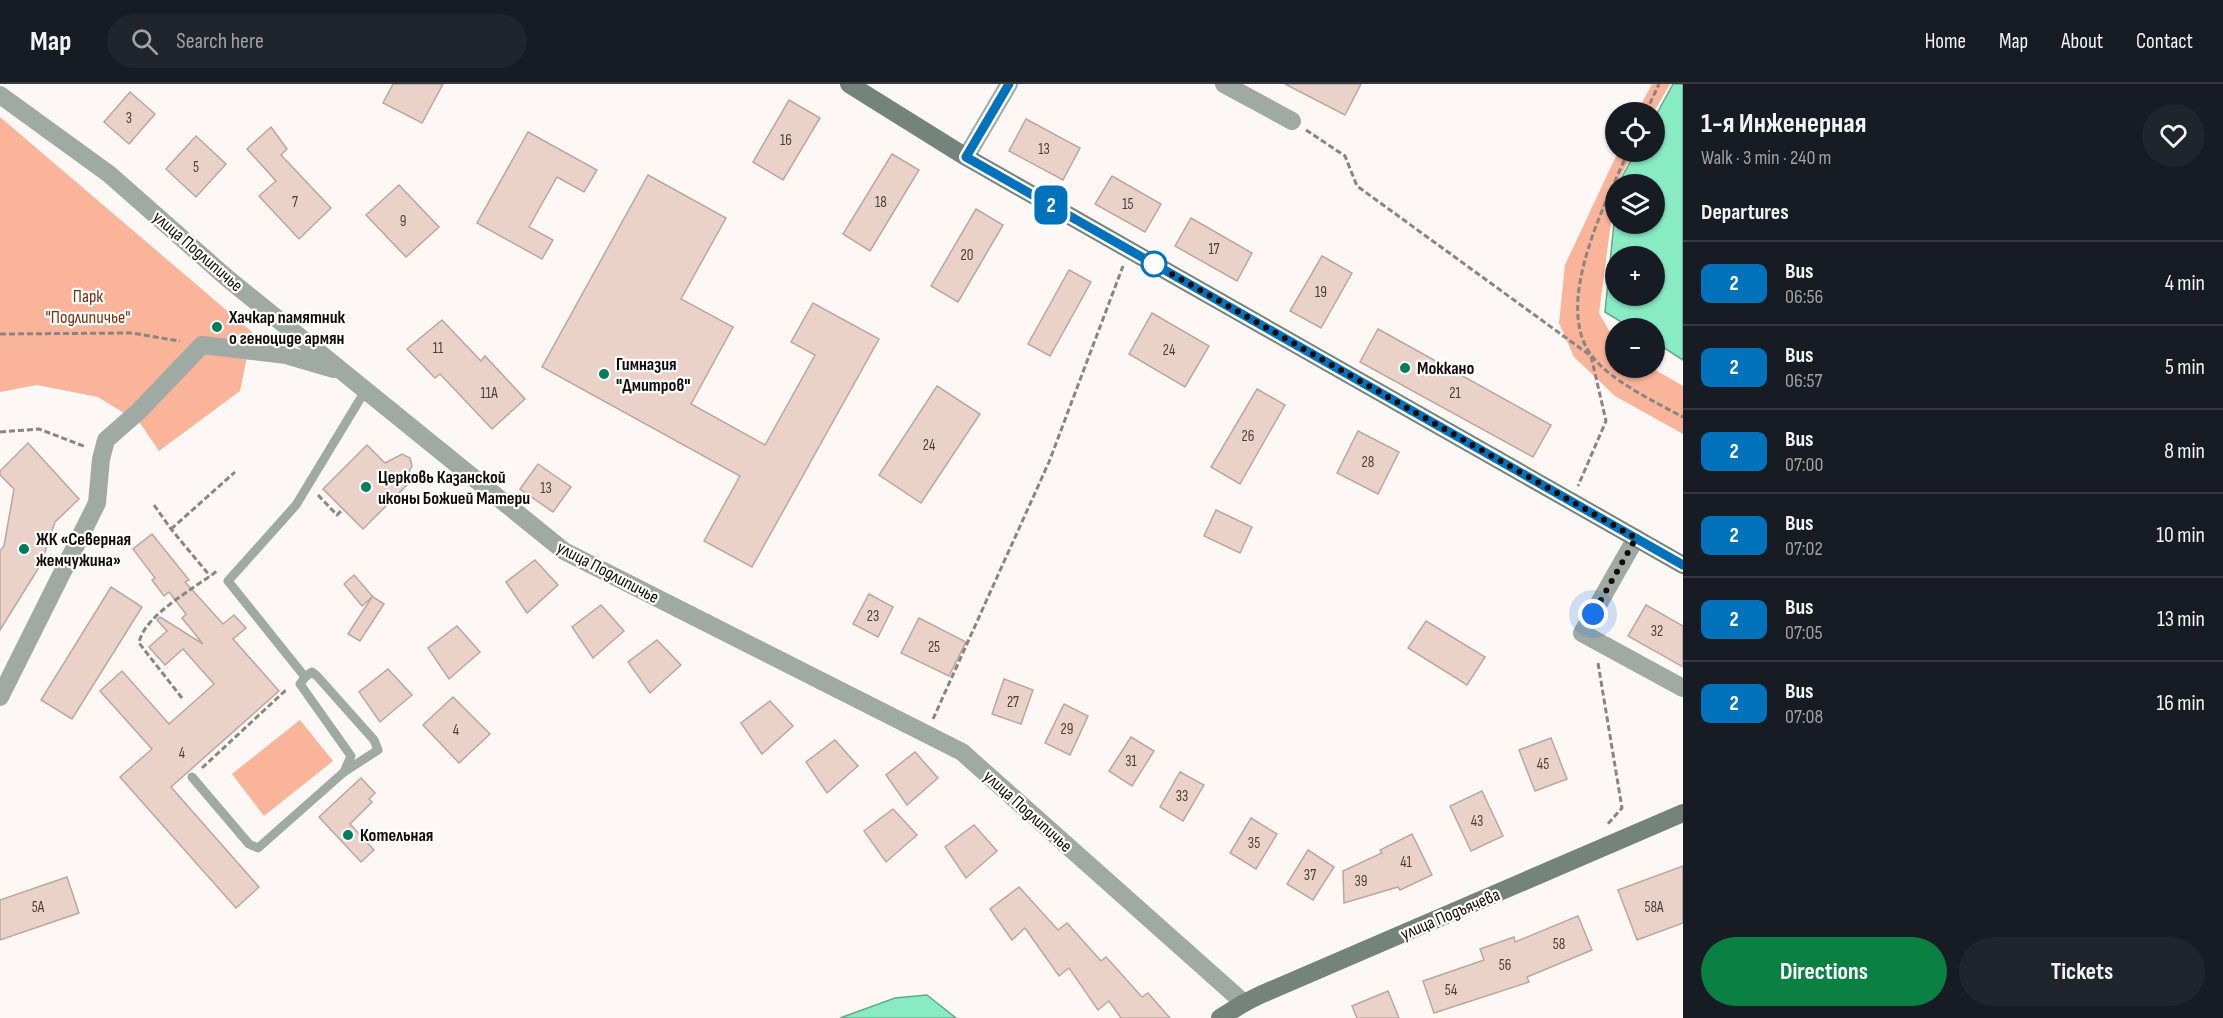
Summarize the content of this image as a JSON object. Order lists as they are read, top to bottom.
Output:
{
  "streets": {
    "street": ["улица Подлипичье", "улица Подъячева"]
  },
  "crossings": [
    ["улица Подлипичье", "улица Подъячева"]
  ],
  "parks": ["Парк \"Подлипичье\""],
  "places": [
    "Хачкар памятник о геноциде армян",
    "Моккано",
    "Гимназия \"Дмитров\"",
    "Церковь Казанской иконы Божией Матери",
    "ЖК «Северная жемчужина»",
    "Котельная"
  ],
  "lines": ["bus line 2"],
  "house_numbers": [
    "3",
    "16",
    "13",
    "5",
    "7",
    "18",
    "15",
    "9",
    "17",
    "20",
    "19",
    "11",
    "24",
    "11А",
    "21",
    "26",
    "24",
    "28",
    "13",
    "23",
    "32",
    "25",
    "27",
    "29",
    "4",
    "4",
    "31",
    "45",
    "33",
    "43",
    "35",
    "41",
    "37",
    "39",
    "5А",
    "58А",
    "58",
    "56",
    "54"
  ],
  "page": {
    "header": "Map",
    "search": "Search here",
    "nav": [
      "Home",
      "Map",
      "About",
      "Contact"
    ],
    "on_map": "2",
    "heading": [
      ["1-я Инженерная", "Walk · 3 min · 240 m"],
      "Departures"
    ],
    "map_buttons": ["+", "−"],
    "list": [
      {
        "mark": "2",
        "name": "Bus",
        "note": "06:56",
        "value": "4 min"
      },
      {
        "mark": "2",
        "name": "Bus",
        "note": "06:57",
        "value": "5 min"
      },
      {
        "mark": "2",
        "name": "Bus",
        "note": "07:00",
        "value": "8 min"
      },
      {
        "mark": "2",
        "name": "Bus",
        "note": "07:02",
        "value": "10 min"
      },
      {
        "mark": "2",
        "name": "Bus",
        "note": "07:05",
        "value": "13 min"
      },
      {
        "mark": "2",
        "name": "Bus",
        "note": "07:08",
        "value": "16 min"
      }
    ],
    "buttons": ["Directions", "Tickets"]
  }
}
